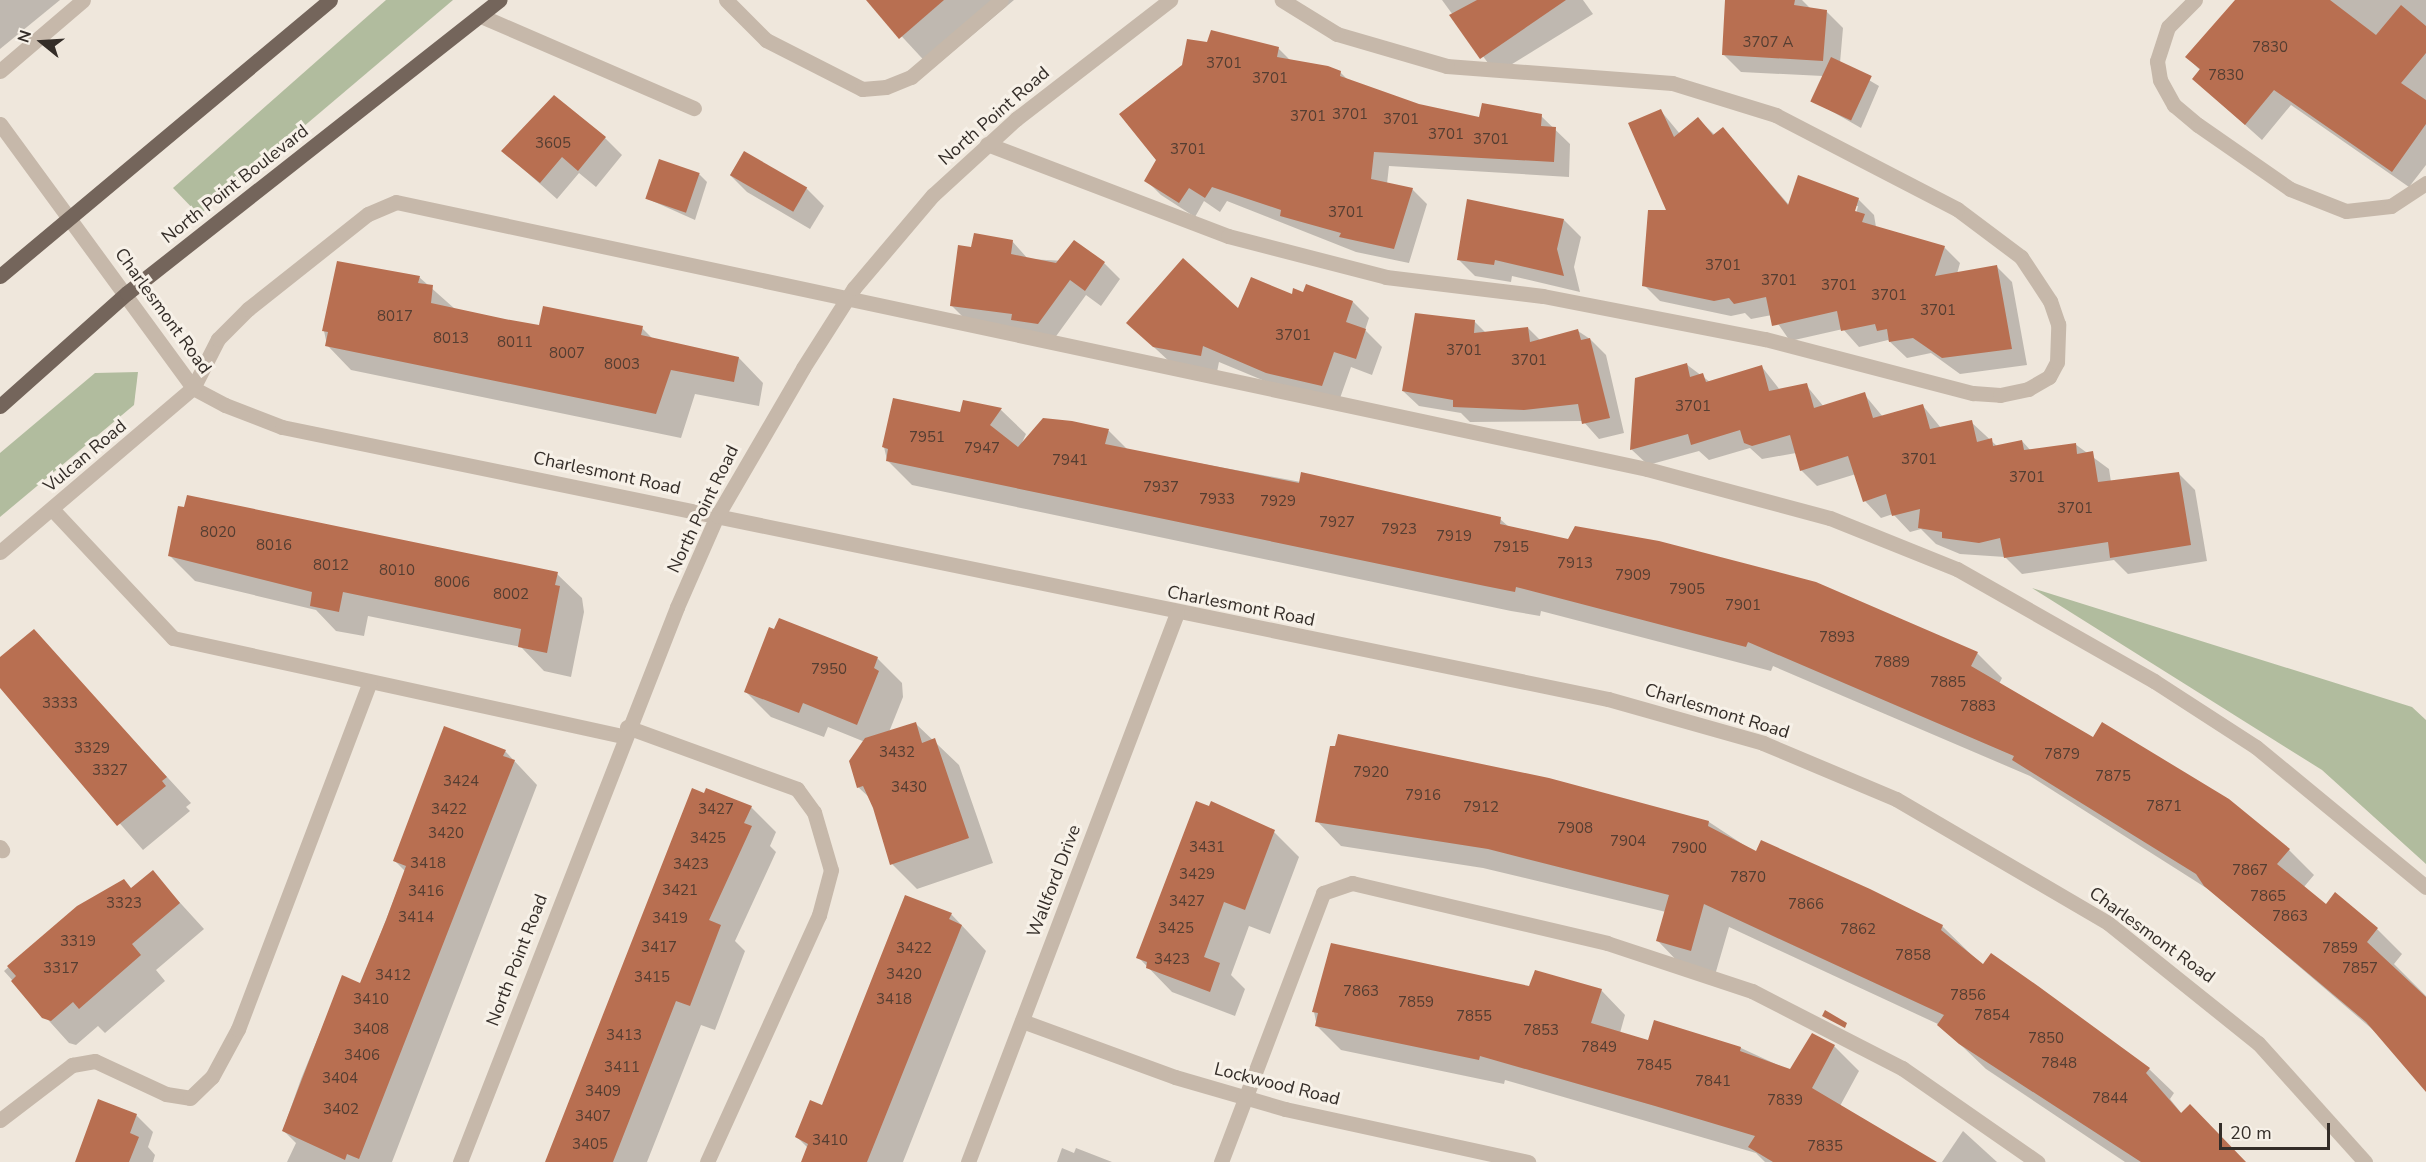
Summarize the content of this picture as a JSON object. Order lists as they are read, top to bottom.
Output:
{
  "streets": {
    "main road": ["North Point Boulevard"],
    "street": [
      "North Point Road",
      "Charlesmont Road",
      "Vulcan Road",
      "Wallford Drive",
      "Lockwood Road"
    ]
  },
  "crossings": [
    ["North Point Road", "Charlesmont Road"],
    ["North Point Boulevard", "Charlesmont Road"],
    ["Charlesmont Road", "Vulcan Road"],
    ["Charlesmont Road", "Wallford Drive"],
    ["Wallford Drive", "Lockwood Road"]
  ],
  "house_numbers": [
    "3707 A",
    "7830",
    "3701",
    "7830",
    "3701",
    "3701",
    "3701",
    "3701",
    "3701",
    "3701",
    "3605",
    "3701",
    "3701",
    "3701",
    "3701",
    "3701",
    "3701",
    "3701",
    "8017",
    "3701",
    "8013",
    "8011",
    "3701",
    "8007",
    "3701",
    "8003",
    "3701",
    "7951",
    "7947",
    "3701",
    "7941",
    "3701",
    "7937",
    "7933",
    "7929",
    "3701",
    "7927",
    "7923",
    "8020",
    "7919",
    "8016",
    "7915",
    "7913",
    "8012",
    "8010",
    "7909",
    "8006",
    "7905",
    "8002",
    "7901",
    "7893",
    "7889",
    "7950",
    "7885",
    "3333",
    "7883",
    "3329",
    "3432",
    "7879",
    "3327",
    "7920",
    "7875",
    "3424",
    "3430",
    "7916",
    "7871",
    "7912",
    "3422",
    "3427",
    "7908",
    "3420",
    "3425",
    "7904",
    "3431",
    "7900",
    "3418",
    "3423",
    "7867",
    "3429",
    "7870",
    "3421",
    "3416",
    "7865",
    "3427",
    "3323",
    "7866",
    "7863",
    "3414",
    "3419",
    "3425",
    "7862",
    "3319",
    "3417",
    "3422",
    "7859",
    "7858",
    "3423",
    "3317",
    "7857",
    "3420",
    "3412",
    "3415",
    "7863",
    "7856",
    "3410",
    "3418",
    "7859",
    "7854",
    "7855",
    "3408",
    "7853",
    "3413",
    "7850",
    "7849",
    "3406",
    "7848",
    "7845",
    "3411",
    "3404",
    "7841",
    "3409",
    "7844",
    "7839",
    "3402",
    "3407",
    "3410",
    "3405",
    "7835"
  ],
  "scale_bar": "20 m",
  "north": "left"
}
